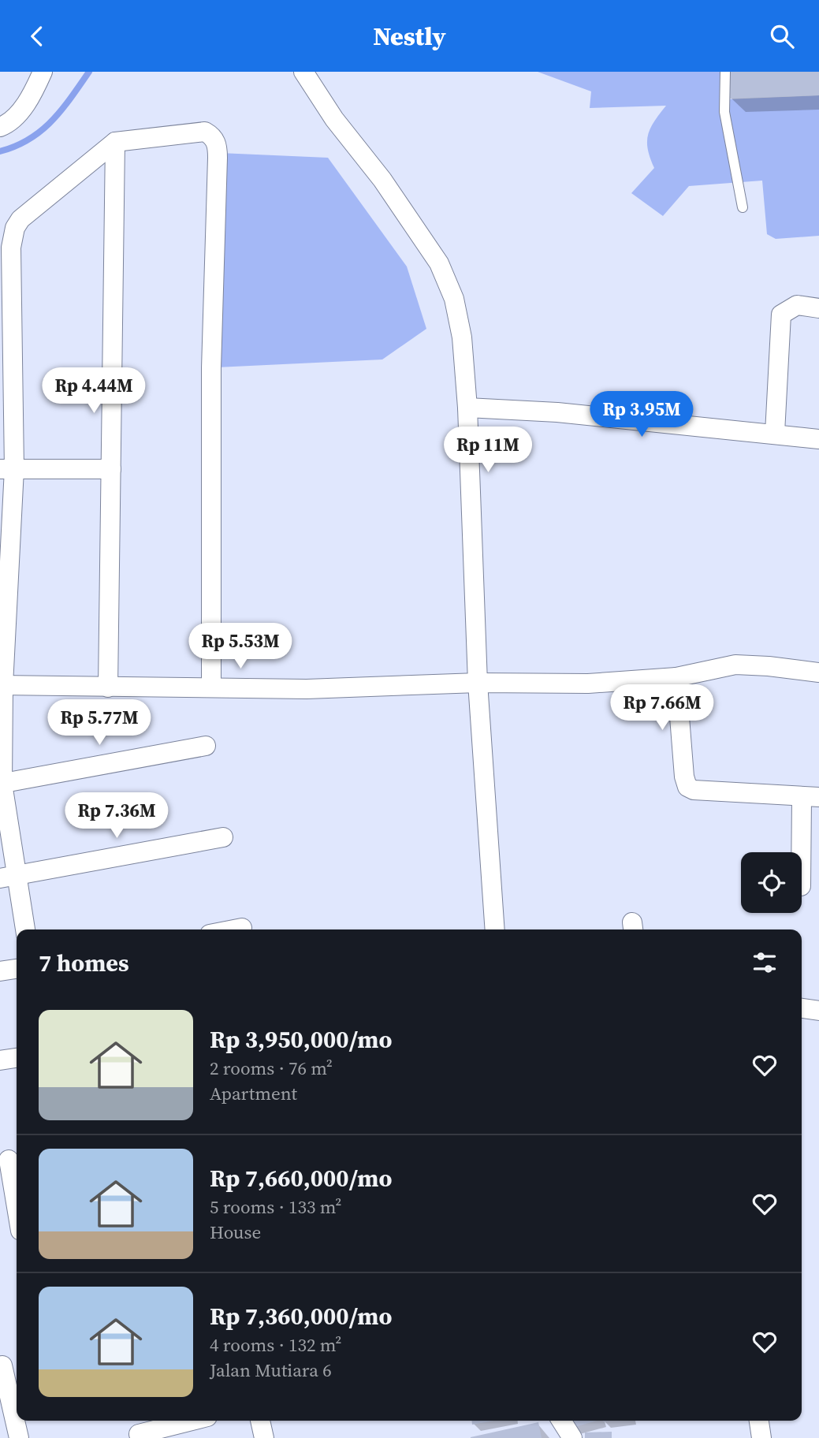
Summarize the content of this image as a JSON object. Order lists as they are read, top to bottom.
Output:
{
  "page": {
    "header": "Nestly",
    "price": [
      "Rp 4.44M",
      "Rp 3.95M",
      "Rp 11M",
      "Rp 5.53M",
      "Rp 7.66M",
      "Rp 5.77M",
      "Rp 7.36M"
    ],
    "heading": "7 homes",
    "list": [
      {
        "name": "Rp 3,950,000/mo",
        "note": "2 rooms · 76 m² · Apartment"
      },
      {
        "name": "Rp 7,660,000/mo",
        "note": "5 rooms · 133 m² · House"
      },
      {
        "name": "Rp 7,360,000/mo",
        "note": "4 rooms · 132 m² · Jalan Mutiara 6"
      }
    ]
  }
}
